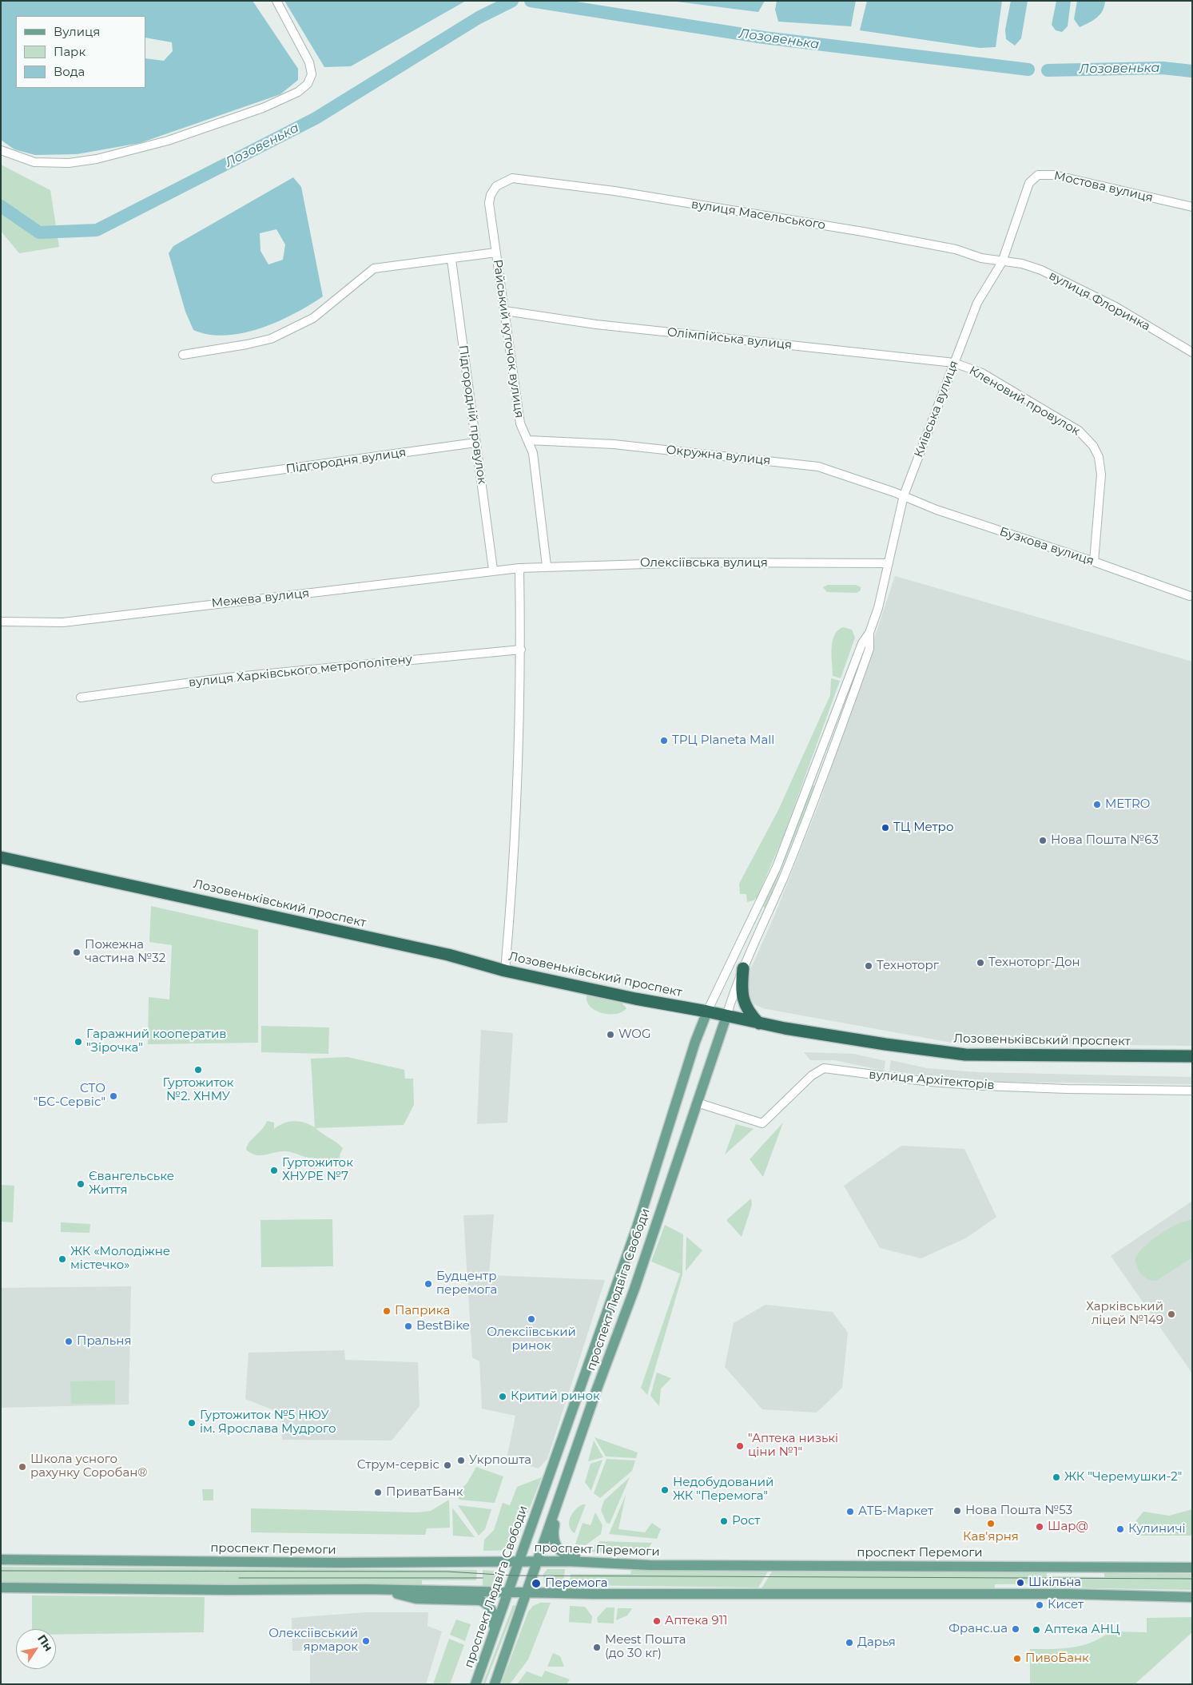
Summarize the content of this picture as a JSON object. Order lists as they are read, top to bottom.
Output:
{
  "streets": {
    "highway": ["Лозовеньківський проспект"],
    "main road": ["проспект Людвіга Свободи", "проспект Перемоги"],
    "street": [
      "Мостова вулиця",
      "вулиця Масельського",
      "вулиця Флоринка",
      "Райський куточок вулиця",
      "Олімпійська вулиця",
      "Кленовий провулок",
      "Київська вулиця",
      "Підгородній провулок",
      "Окружна вулиця",
      "Підгородня вулиця",
      "Бузкова вулиця",
      "Олексіївська вулиця",
      "Межева вулиця",
      "вулиця Харківського метрополітену",
      "вулиця Архітекторів"
    ]
  },
  "crossings": [
    ["Мостова вулиця", "вулиця Масельського"],
    ["Мостова вулиця", "вулиця Флоринка"],
    ["Мостова вулиця", "Київська вулиця"],
    ["вулиця Масельського", "вулиця Флоринка"],
    ["вулиця Масельського", "Райський куточок вулиця"],
    ["вулиця Масельського", "Київська вулиця"],
    ["вулиця Флоринка", "Київська вулиця"],
    ["Райський куточок вулиця", "Олімпійська вулиця"],
    ["Райський куточок вулиця", "Окружна вулиця"],
    ["Райський куточок вулиця", "Олексіївська вулиця"],
    ["Олімпійська вулиця", "Кленовий провулок"],
    ["Олімпійська вулиця", "Київська вулиця"],
    ["Кленовий провулок", "Київська вулиця"],
    ["Кленовий провулок", "Бузкова вулиця"],
    ["Київська вулиця", "Окружна вулиця"],
    ["Київська вулиця", "Бузкова вулиця"],
    ["Київська вулиця", "Олексіївська вулиця"],
    ["Підгородній провулок", "Підгородня вулиця"],
    ["Підгородній провулок", "Межева вулиця"],
    ["Окружна вулиця", "Бузкова вулиця"],
    ["Олексіївська вулиця", "Межева вулиця"],
    ["Лозовеньківський проспект", "проспект Людвіга Свободи"],
    ["вулиця Архітекторів", "проспект Людвіга Свободи"],
    ["проспект Людвіга Свободи", "проспект Перемоги"]
  ],
  "water": ["Лозовенька"],
  "places": [
    "ТРЦ Planeta Mall",
    "METRO",
    "ТЦ Метро",
    "Нова Пошта №63",
    "Пожежна частина №32",
    "Техноторг-Дон",
    "Техноторг",
    "WOG",
    "Гаражний кооператив \"Зірочка\"",
    "Гуртожиток №2. ХНМУ",
    "СТО \"БС-Сервіс\"",
    "Гуртожиток ХНУРЕ №7",
    "Євангельське Життя",
    "ЖК «Молодіжне містечко»",
    "Будцентр перемога",
    "Паприка",
    "Харківський ліцей №149",
    "Олексіївський ринок",
    "BestBike",
    "Пральня",
    "Критий ринок",
    "Гуртожиток №5 НЮУ ім. Ярослава Мудрого",
    "\"Аптека низькі ціни №1\"",
    "Укрпошта",
    "Струм-сервіс",
    "Школа усного рахунку Соробан®",
    "ЖК \"Черемушки-2\"",
    "Недобудований ЖК \"Перемога\"",
    "ПриватБанк",
    "Нова Пошта №53",
    "АТБ-Маркет",
    "Рост",
    "Кав'ярня",
    "Шар@",
    "Кулиничі",
    "Шкільна",
    "Перемога",
    "Кисет",
    "Аптека 911",
    "Франс.ua",
    "Аптека АНЦ",
    "Олексіївський ярмарок",
    "Дарья",
    "Meest Пошта (до 30 кг)",
    "ПивоБанк"
  ],
  "legend": ["Вулиця", "Парк", "Вода"],
  "north": "top right"
}
